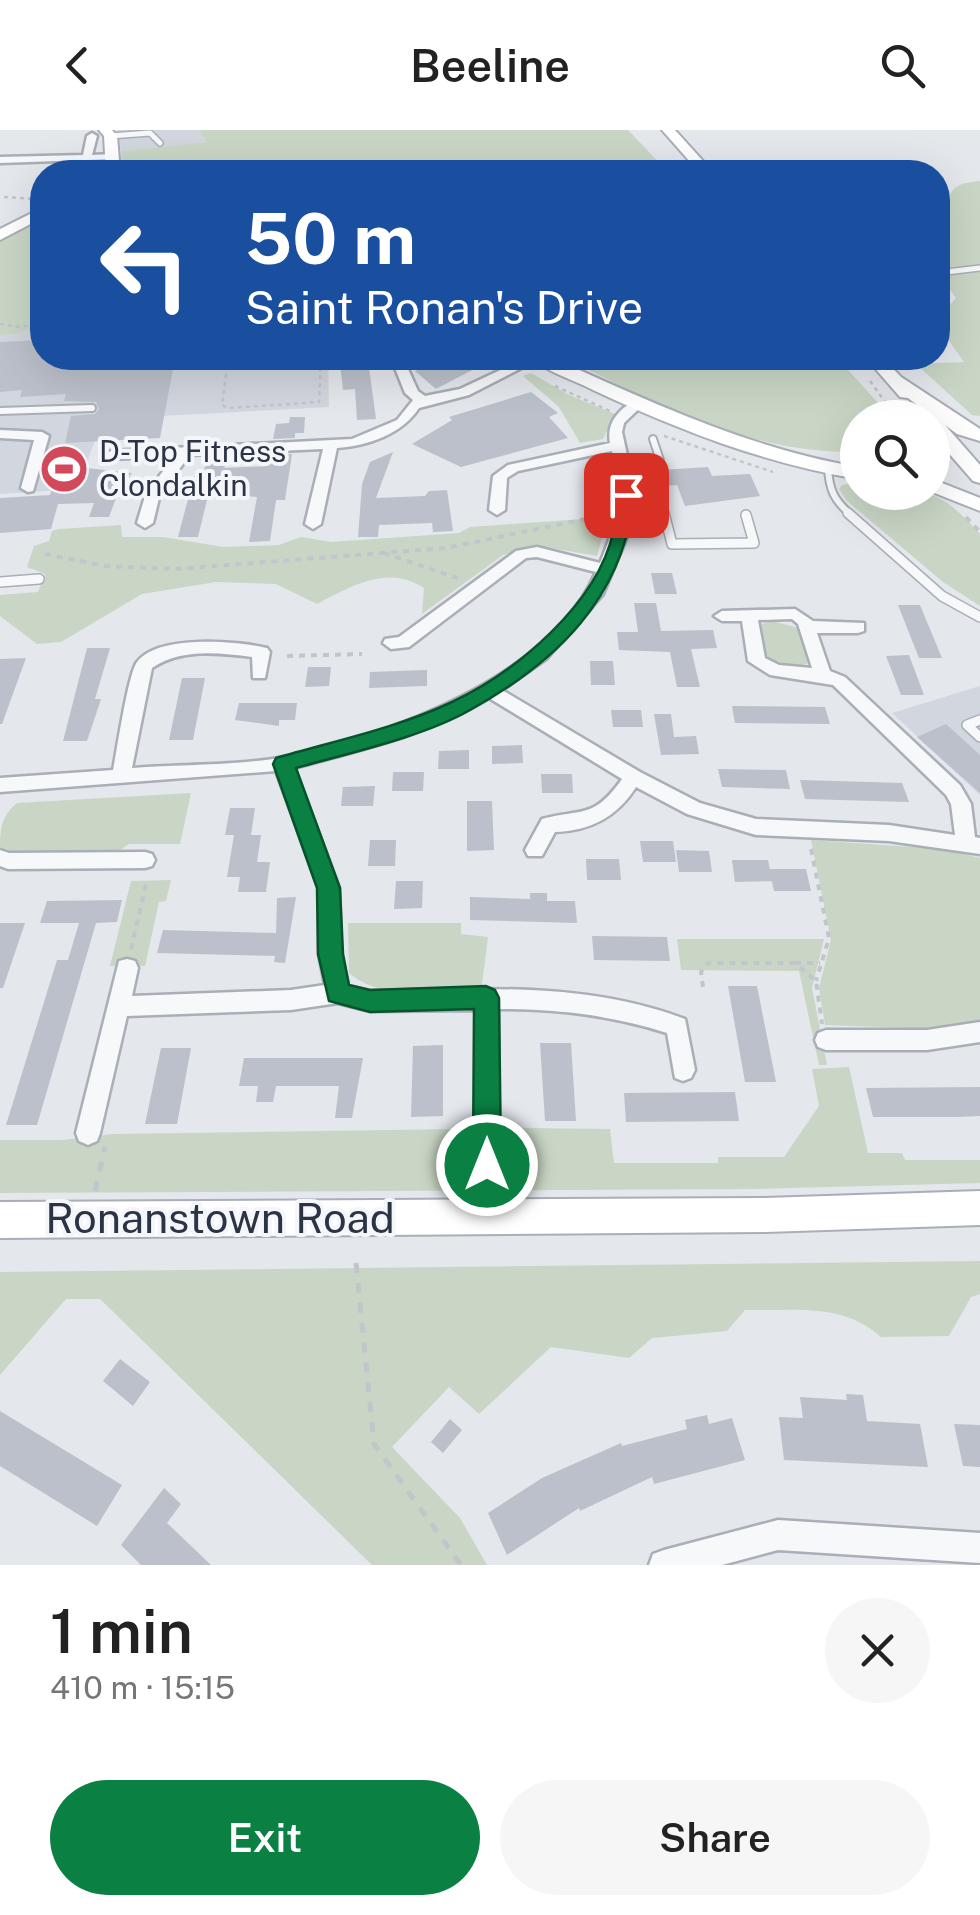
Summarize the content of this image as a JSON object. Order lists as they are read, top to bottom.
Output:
{
  "streets": {
    "street": ["Ronanstown Road"]
  },
  "places": {
    "sports": ["D-Top Fitness Clondalkin"]
  },
  "page": {
    "header": "Beeline",
    "turn": ["50 m", "Saint Ronan's Drive"],
    "heading": ["1 min", "410 m · 15:15"],
    "buttons": ["Exit", "Share"]
  }
}
